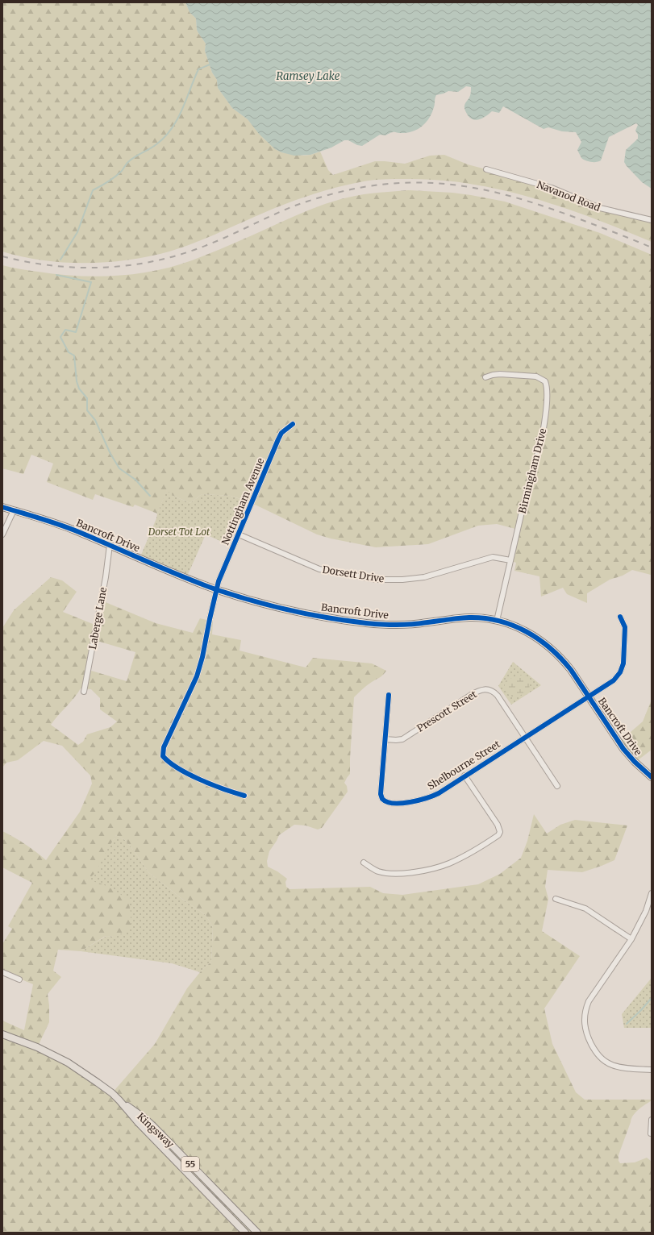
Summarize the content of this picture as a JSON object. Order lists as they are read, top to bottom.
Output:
{
  "streets": {
    "main road": ["Bancroft Drive", "Kingsway", "55"],
    "street": [
      "Navanod Road",
      "Birmingham Drive",
      "Nottingham Avenue",
      "Dorsett Drive",
      "Laberge Lane",
      "Prescott Street",
      "Shelbourne Street"
    ]
  },
  "crossings": [
    ["Birmingham Drive", "Bancroft Drive"],
    ["Birmingham Drive", "Dorsett Drive"],
    ["Nottingham Avenue", "Bancroft Drive"],
    ["Nottingham Avenue", "Dorsett Drive"],
    ["Bancroft Drive", "Laberge Lane"],
    ["Bancroft Drive", "Shelbourne Street"],
    ["Prescott Street", "Shelbourne Street"]
  ],
  "water": ["Ramsey Lake"],
  "parks": ["Dorset Tot Lot"]
}
